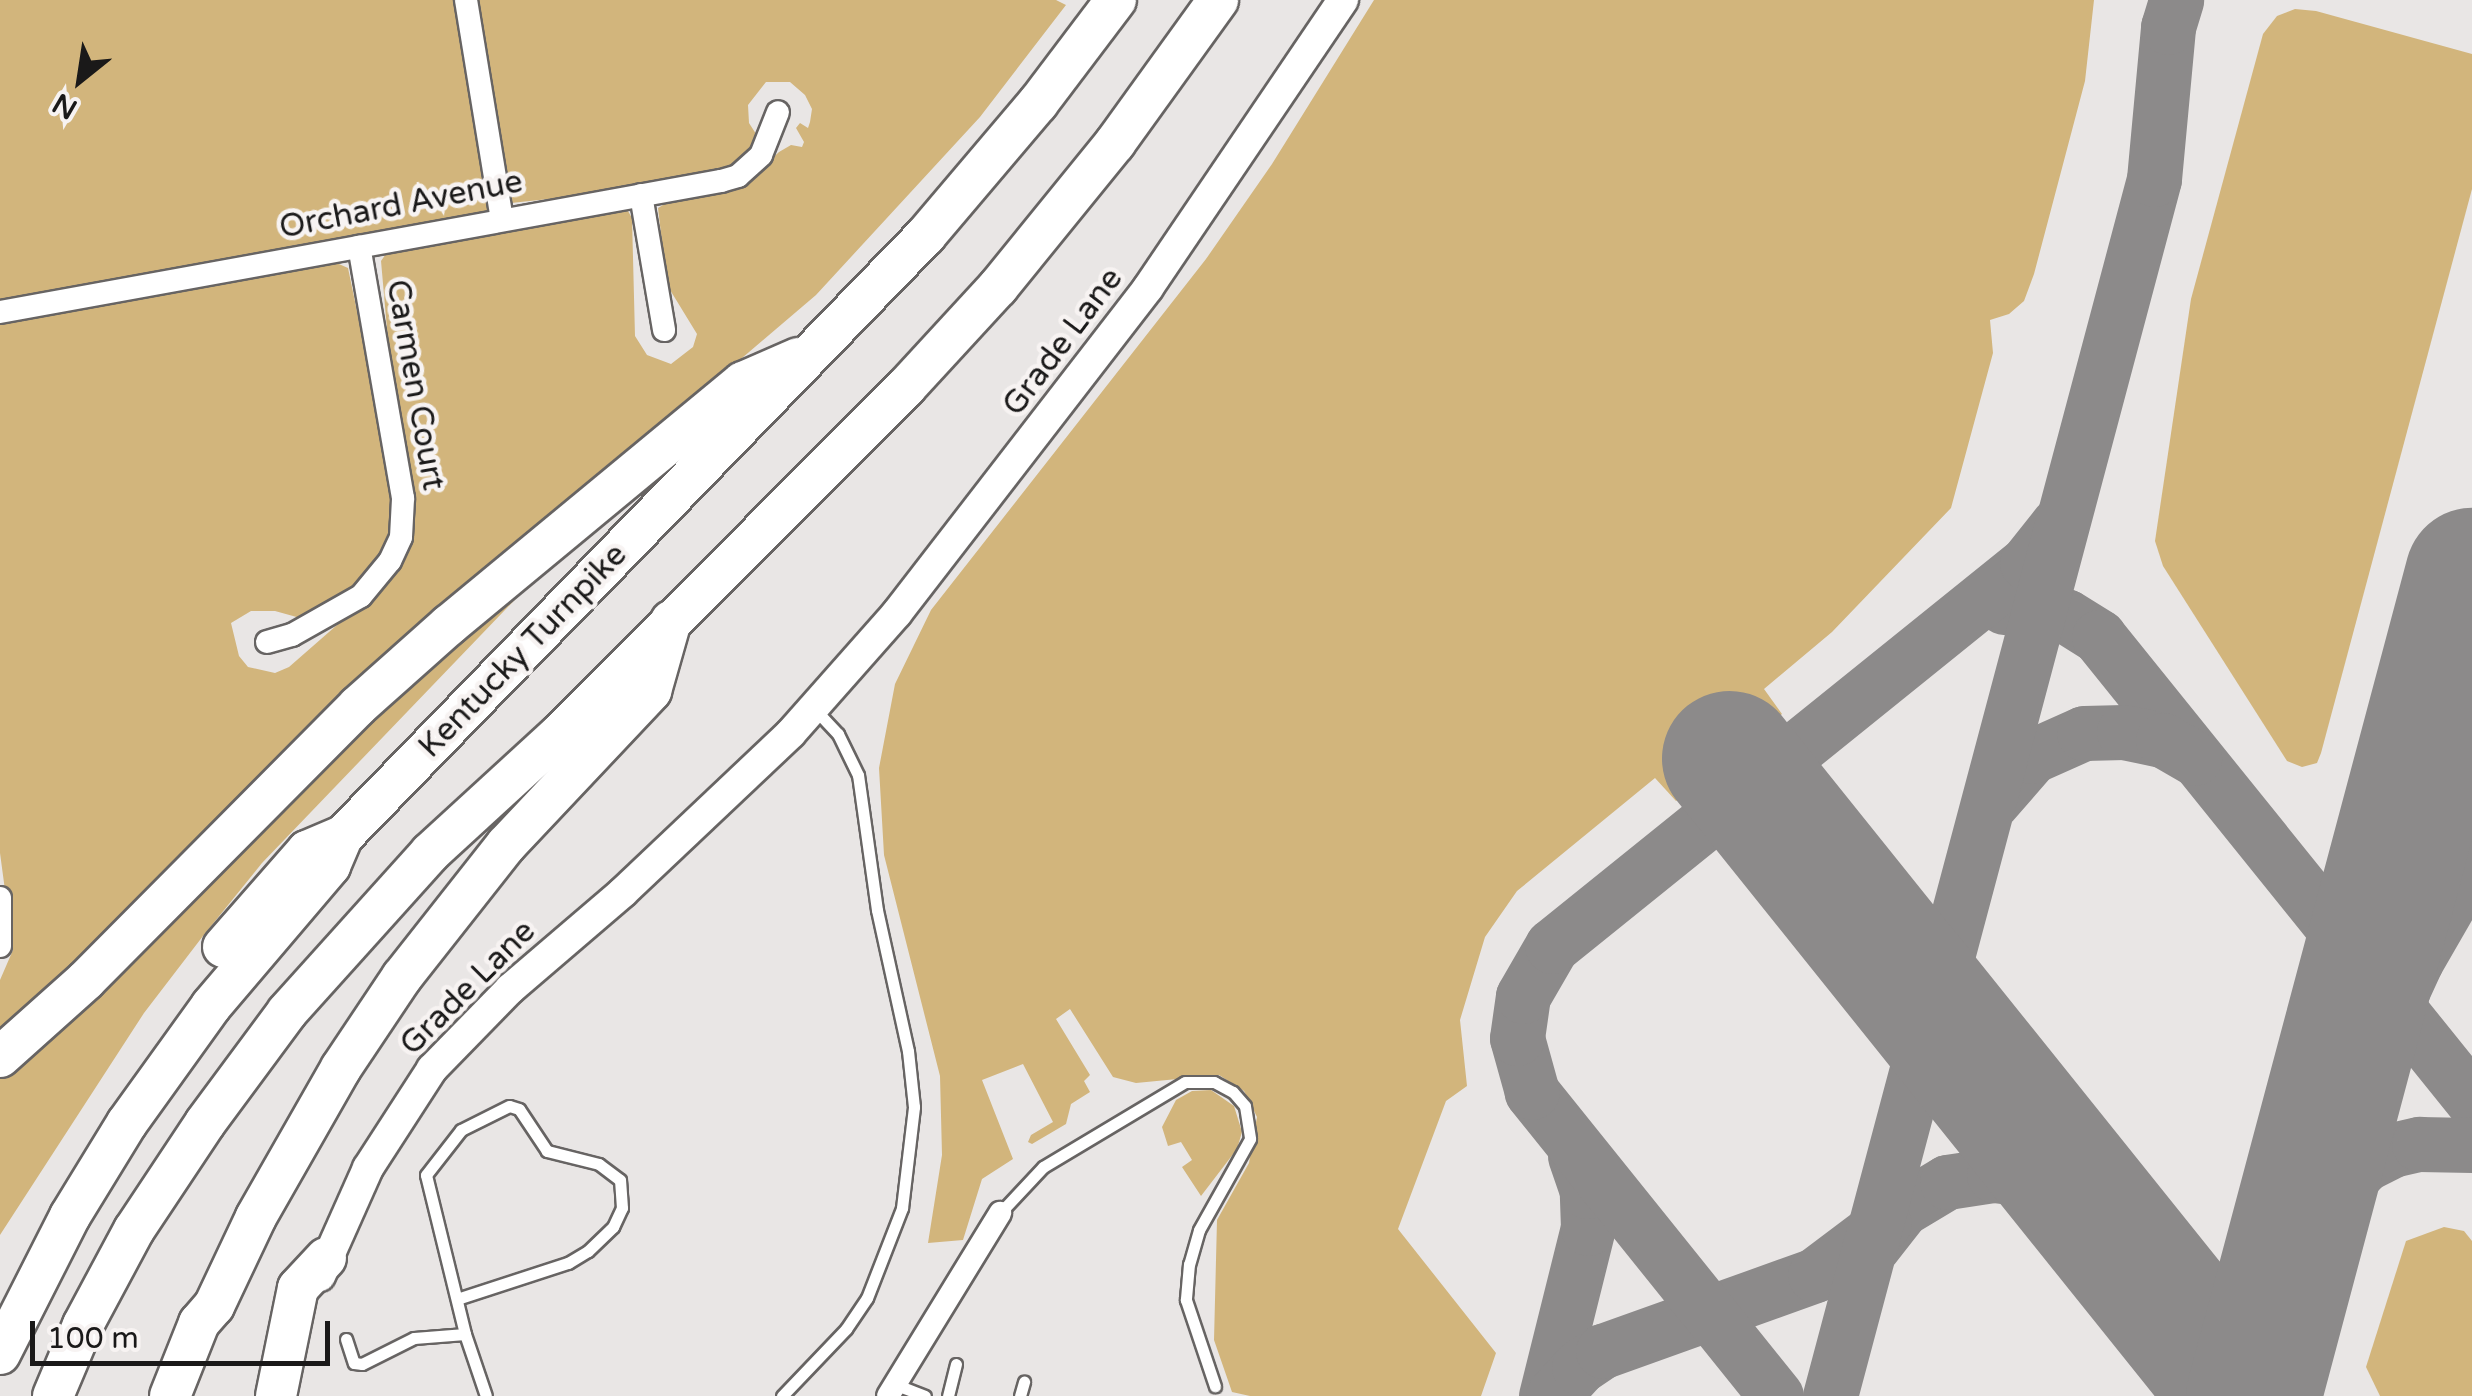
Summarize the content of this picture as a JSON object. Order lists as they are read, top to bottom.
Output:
{
  "streets": {
    "highway": ["Kentucky Turnpike"],
    "main road": ["Grade Lane"],
    "street": ["Orchard Avenue", "Carmen Court"]
  },
  "crossings": [
    ["Orchard Avenue", "Carmen Court"]
  ],
  "scale_bar": "100 m",
  "north": "bottom left"
}
